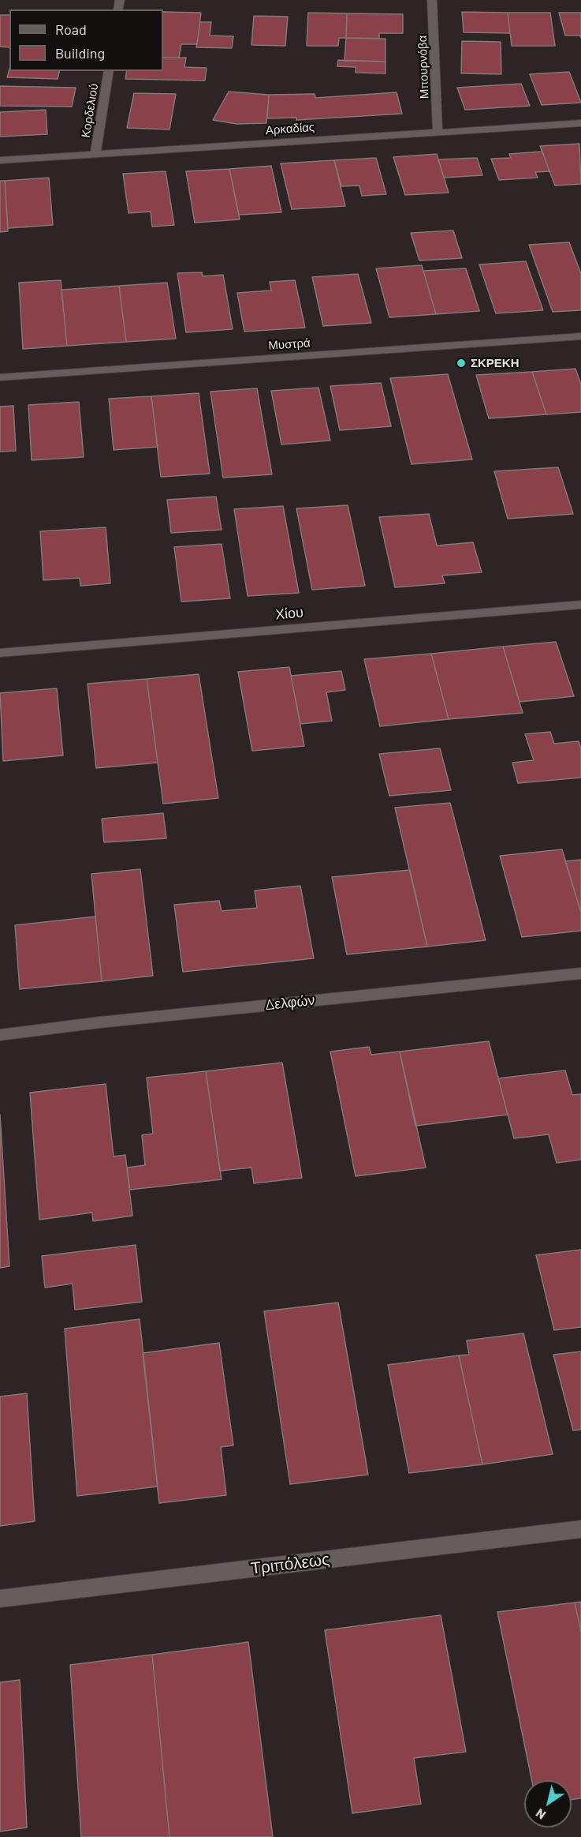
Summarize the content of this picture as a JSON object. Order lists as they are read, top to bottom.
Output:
{
  "streets": {
    "street": [
      "Μπουρνόβα",
      "Κορδελιού",
      "Αρκαδίας",
      "Μυστρά",
      "Χίου",
      "Δελφών",
      "Τριπόλεως"
    ]
  },
  "crossings": [
    ["Μπουρνόβα", "Αρκαδίας"],
    ["Κορδελιού", "Αρκαδίας"]
  ],
  "places": ["ΣΚΡΕΚΗ"],
  "legend": ["Road", "Building"],
  "north": "bottom left"
}
